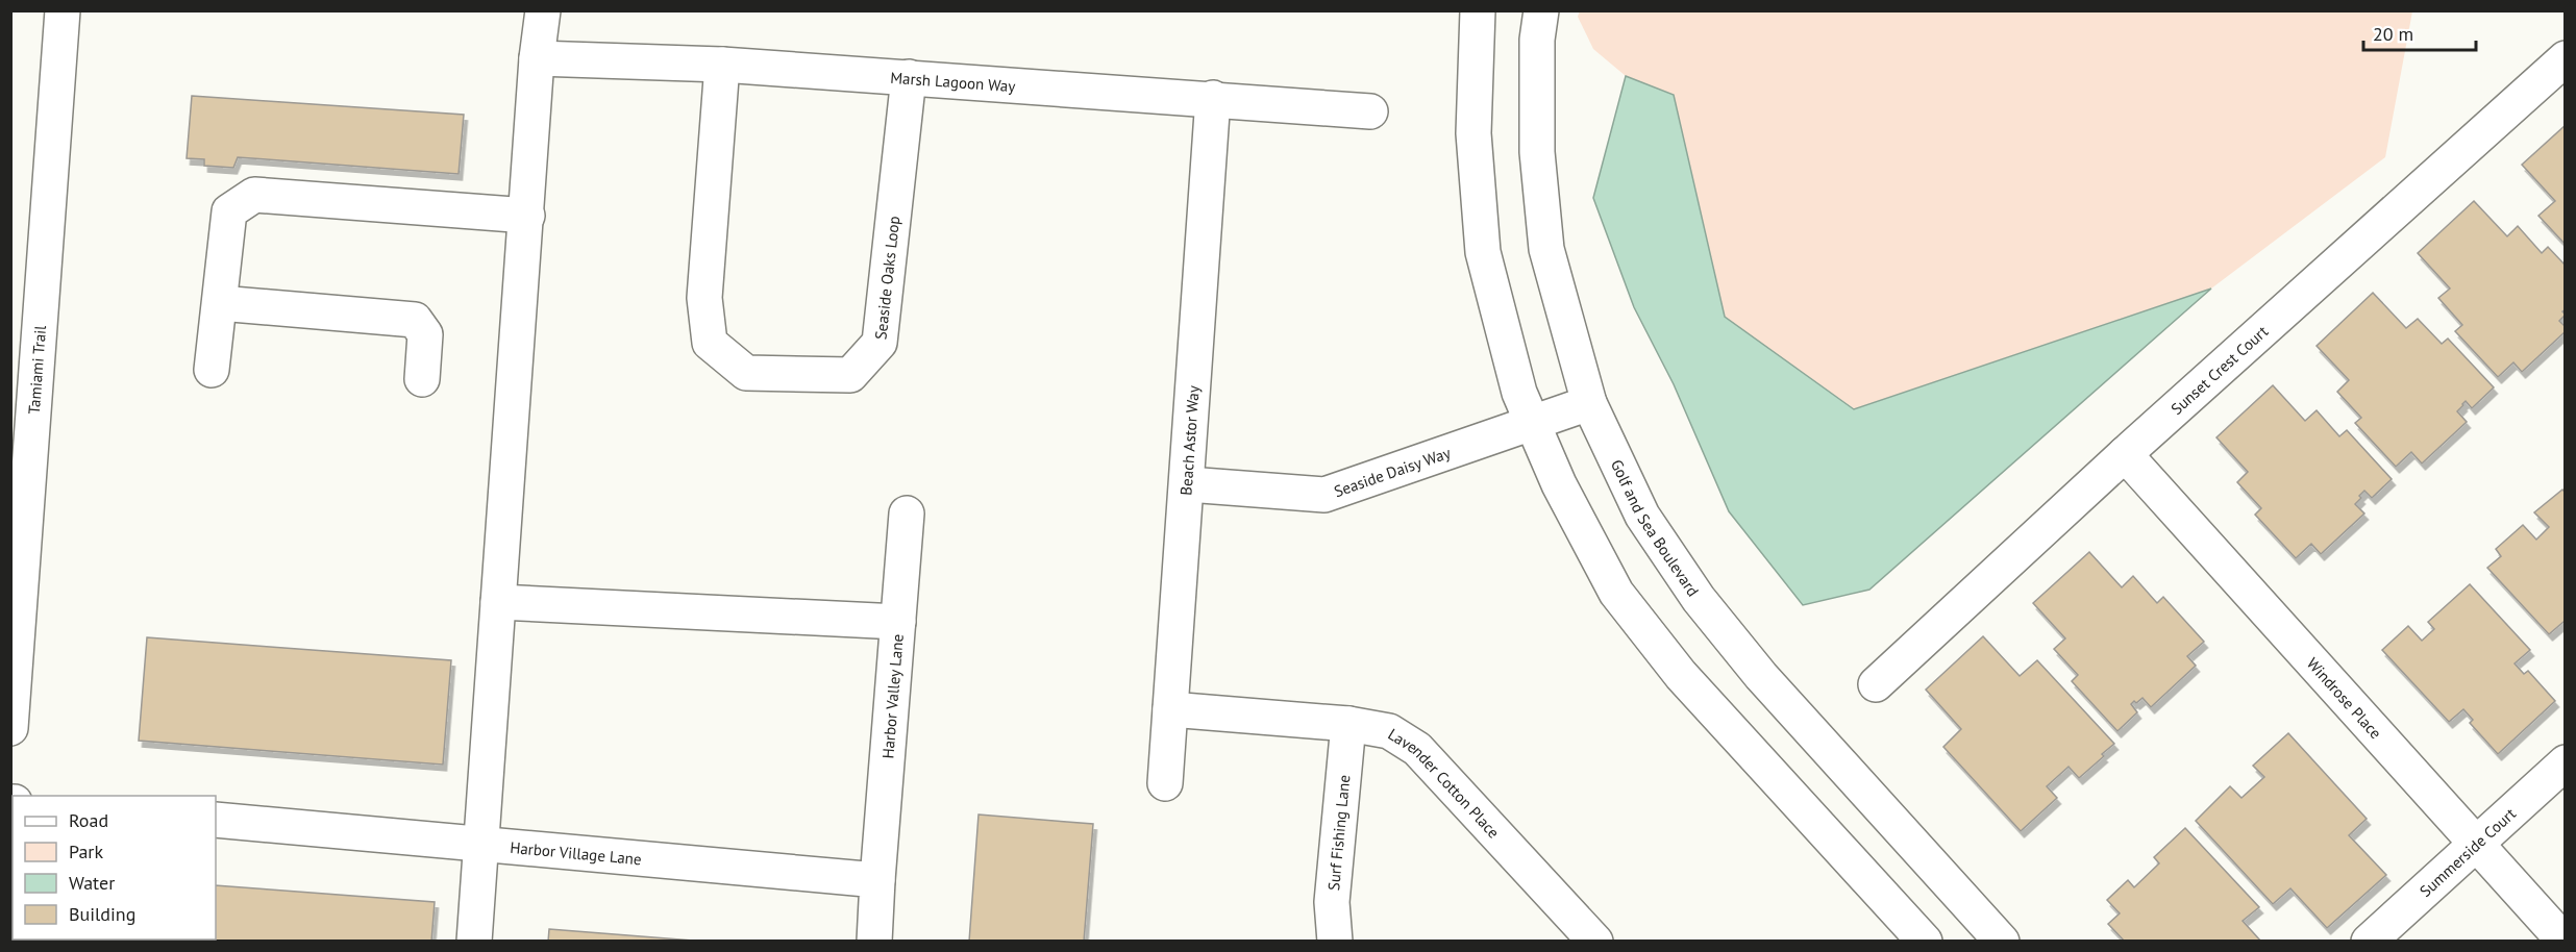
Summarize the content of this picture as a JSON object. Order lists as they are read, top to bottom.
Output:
{
  "streets": {
    "street": [
      "Marsh Lagoon Way",
      "Seaside Oaks Loop",
      "Sunset Crest Court",
      "Tamiami Trail",
      "Beach Astor Way",
      "Seaside Daisy Way",
      "Golf and Sea Boulevard",
      "Harbor Valley Lane",
      "Windrose Place",
      "Lavender Cotton Place",
      "Surf Fishing Lane",
      "Summerside Court",
      "Harbor Village Lane"
    ]
  },
  "crossings": [
    ["Marsh Lagoon Way", "Seaside Oaks Loop"],
    ["Marsh Lagoon Way", "Beach Astor Way"],
    ["Sunset Crest Court", "Windrose Place"],
    ["Beach Astor Way", "Seaside Daisy Way"],
    ["Beach Astor Way", "Lavender Cotton Place"],
    ["Seaside Daisy Way", "Golf and Sea Boulevard"],
    ["Harbor Valley Lane", "Harbor Village Lane"],
    ["Windrose Place", "Summerside Court"],
    ["Lavender Cotton Place", "Surf Fishing Lane"]
  ],
  "legend": [
    "Road",
    "Park",
    "Water",
    "Building"
  ],
  "scale_bar": "20 m"
}
